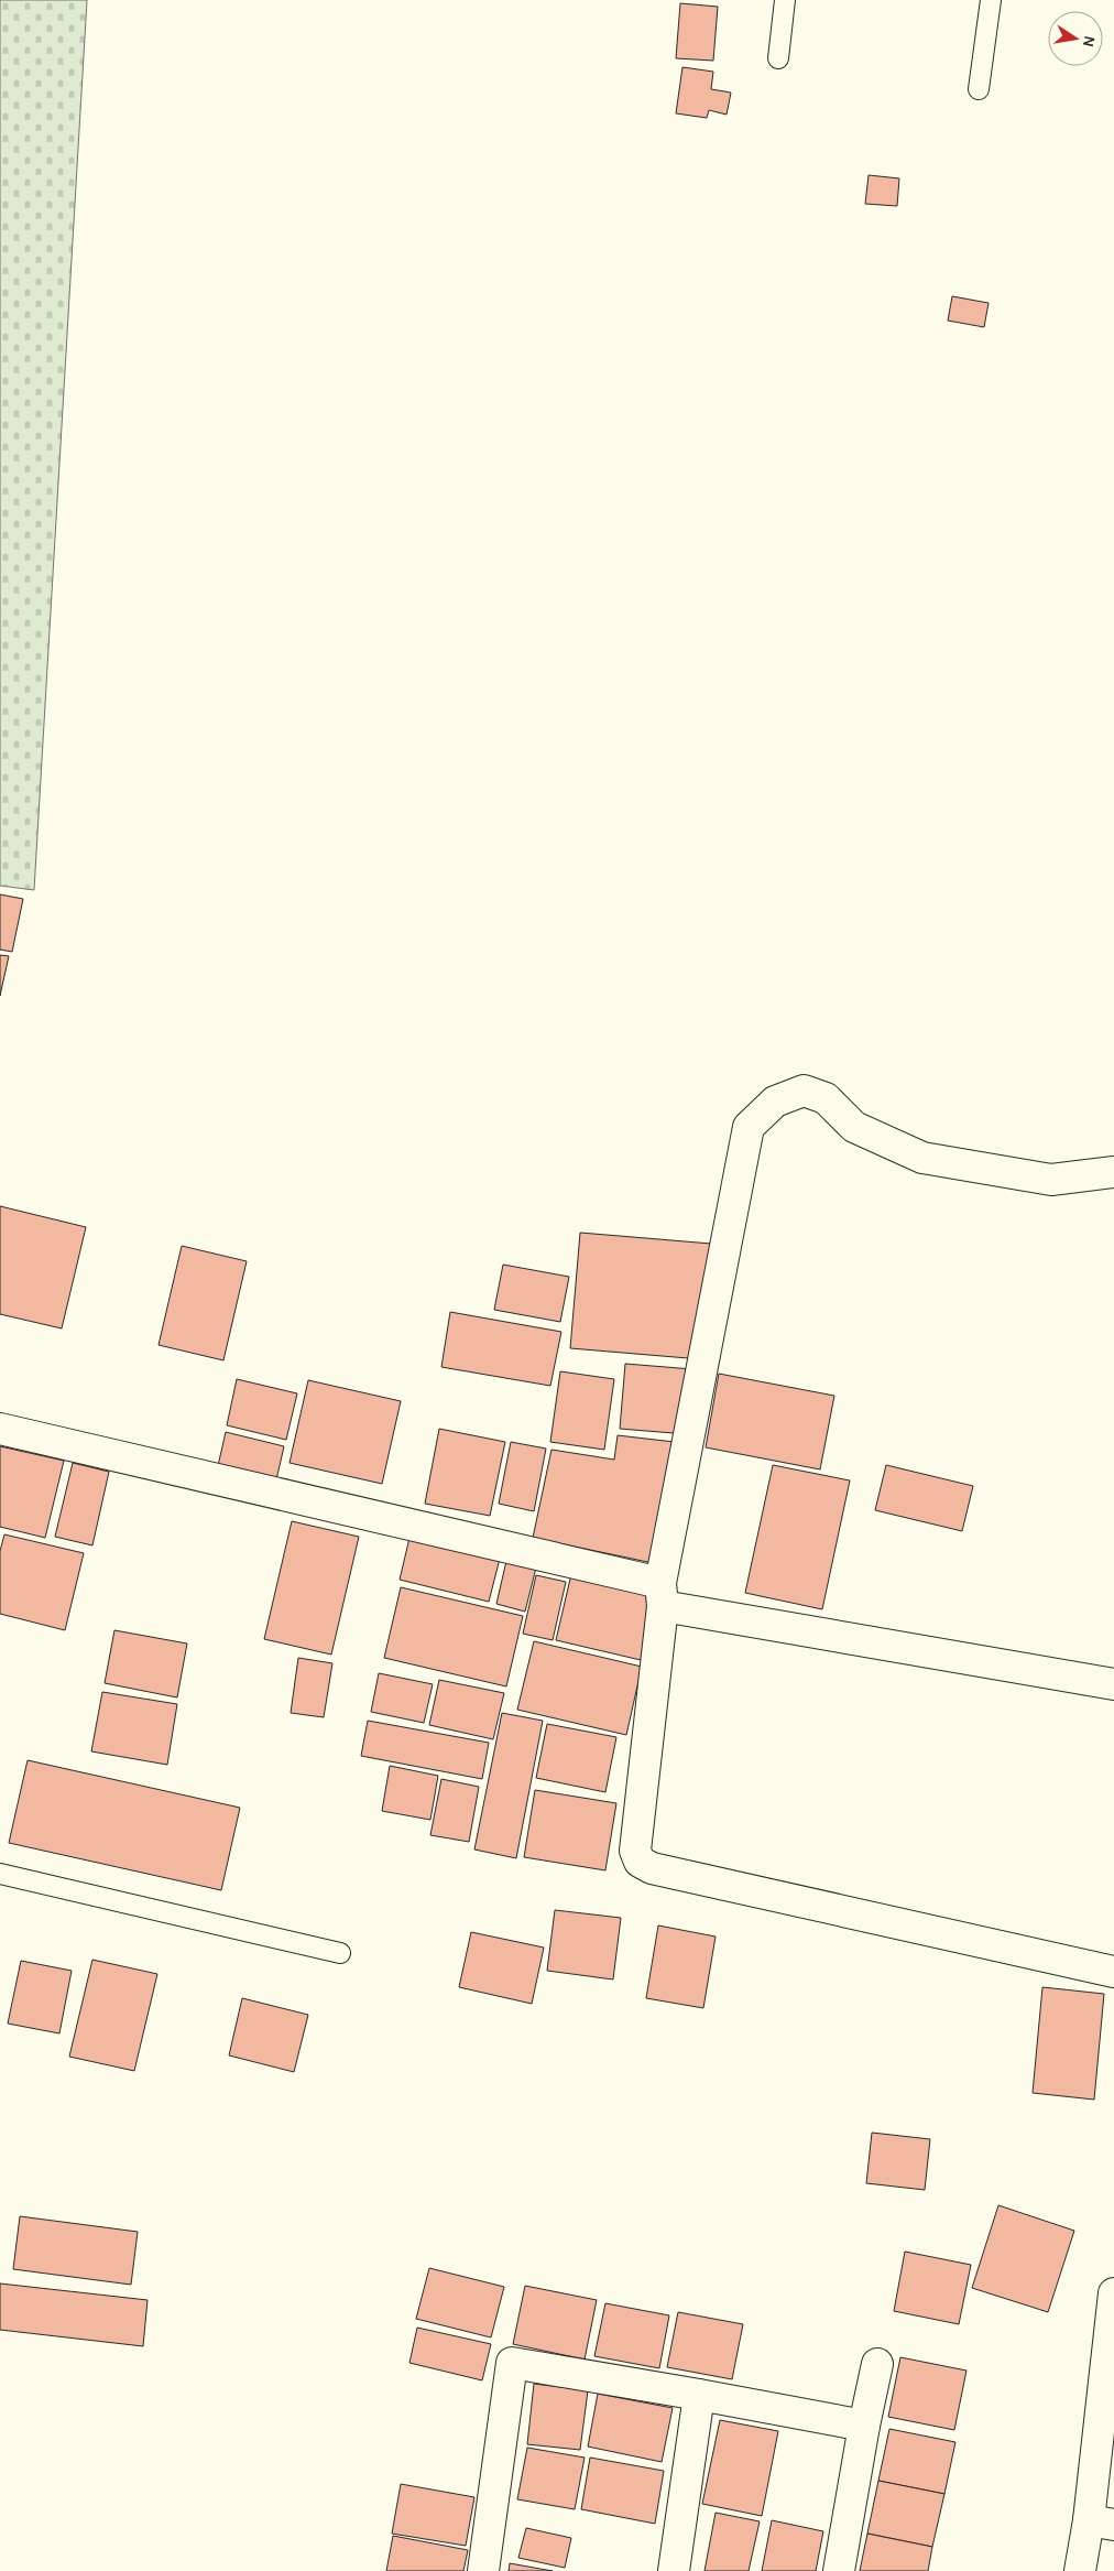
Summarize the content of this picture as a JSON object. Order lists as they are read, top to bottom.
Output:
{
  "north": "right"
}
